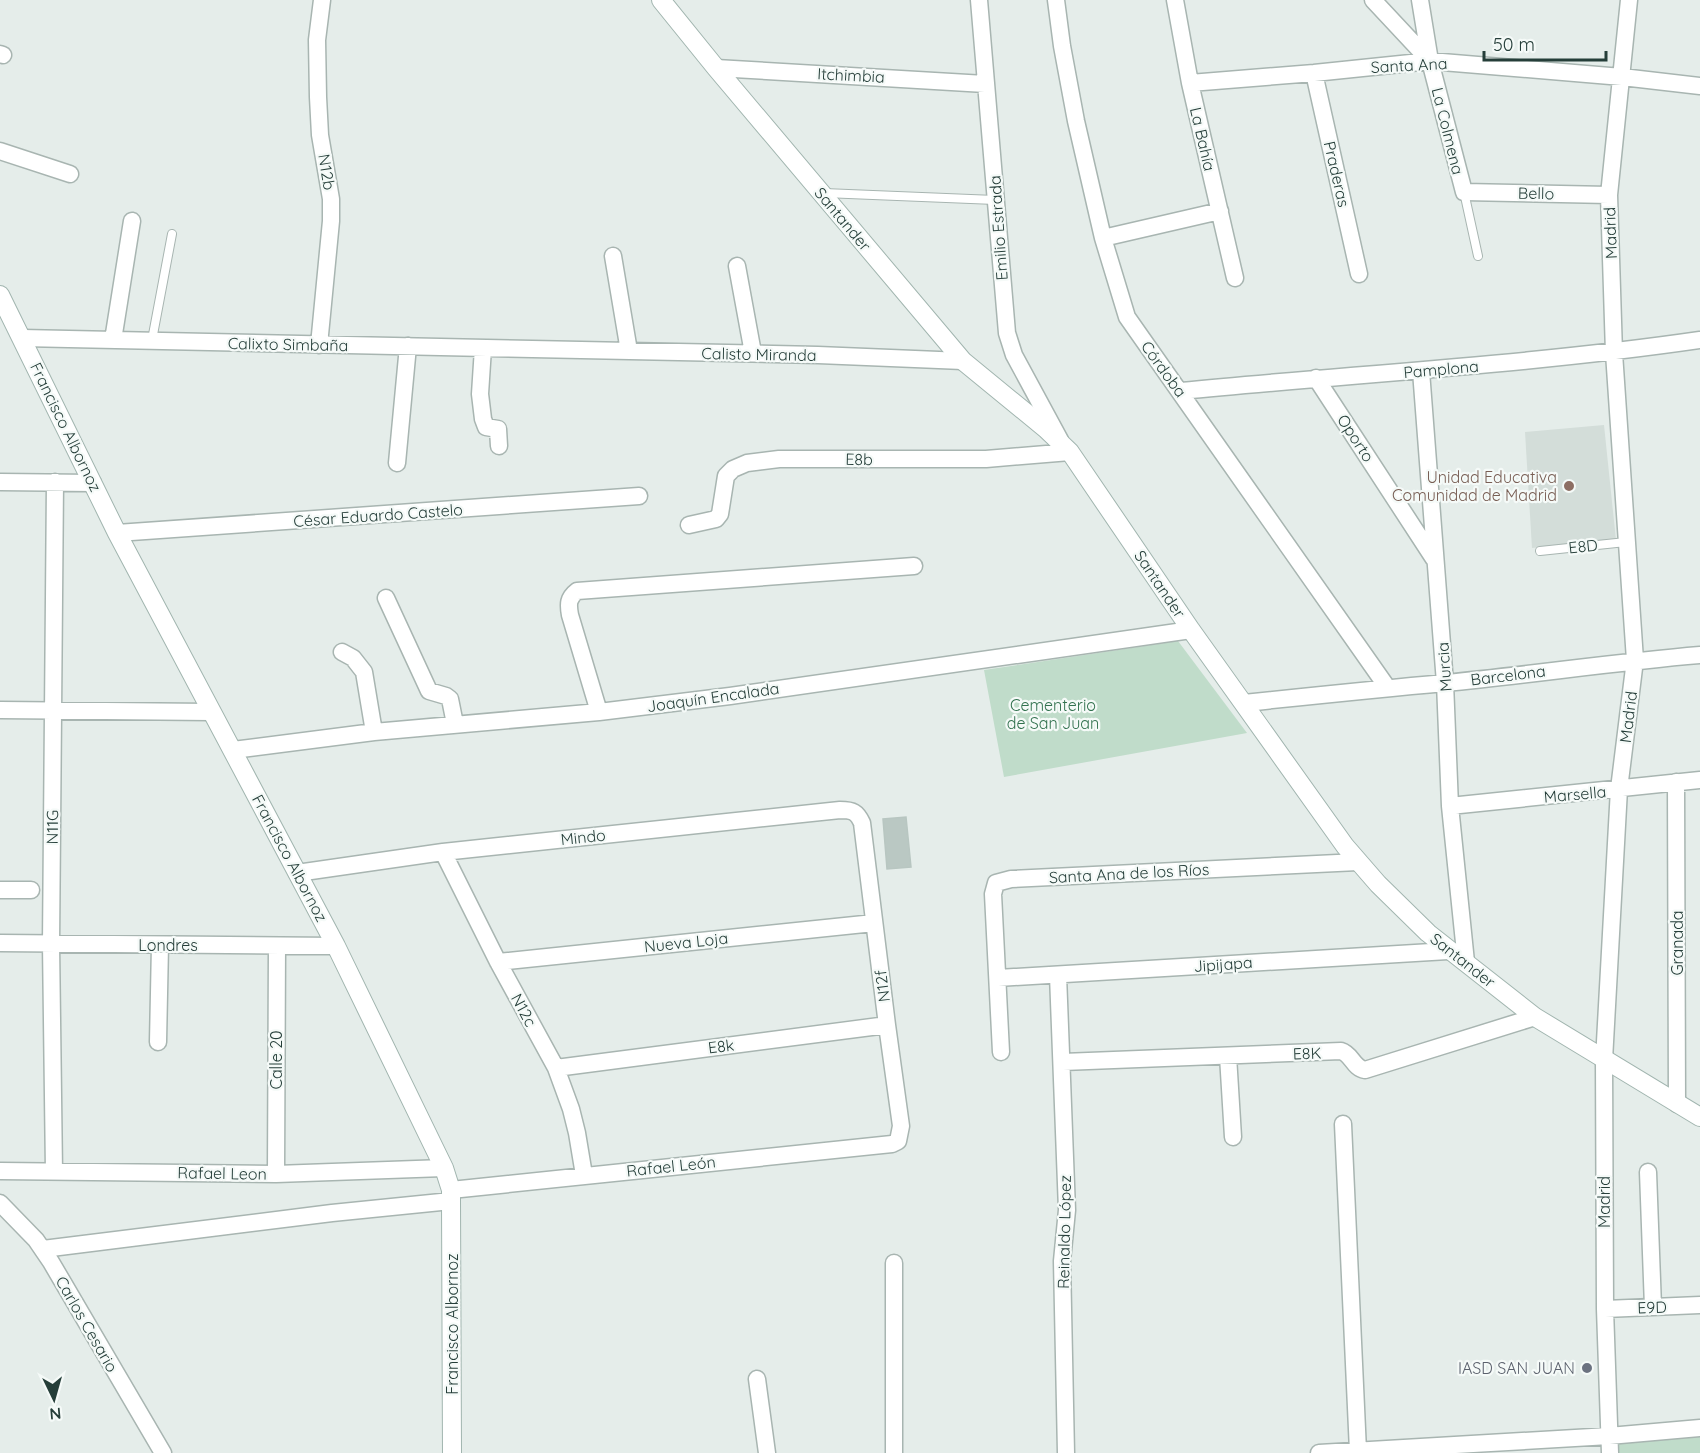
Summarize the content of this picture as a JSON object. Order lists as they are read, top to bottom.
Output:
{
  "streets": {
    "street": [
      "Santa Ana",
      "Itchimbia",
      "La Colmena",
      "La Bahía",
      "N12b",
      "Praderas",
      "Bello",
      "Santander",
      "Emilio Estrada",
      "Madrid",
      "Calixto Simbaña",
      "Calisto Miranda",
      "Córdoba",
      "Pamplona",
      "Francisco Albornoz",
      "Oporto",
      "E8b",
      "César Eduardo Castelo",
      "Murcia",
      "Barcelona",
      "Joaquín Encalada",
      "Marsella",
      "N11G",
      "Mindo",
      "Santa Ana de los Ríos",
      "Nueva Loja",
      "Granada",
      "Londres",
      "Jipijapa",
      "N12f",
      "N12c",
      "E8k",
      "E8K",
      "Calle 20",
      "Rafael León",
      "Rafael Leon",
      "Reinaldo López",
      "E9D",
      "Carlos Cesario"
    ],
    "lane": ["E8D"]
  },
  "crossings": [
    ["Santa Ana", "La Colmena"],
    ["Santa Ana", "La Bahía"],
    ["Santa Ana", "Praderas"],
    ["Santa Ana", "Madrid"],
    ["Itchimbia", "Santander"],
    ["Itchimbia", "Emilio Estrada"],
    ["La Colmena", "Bello"],
    ["N12b", "Calixto Simbaña"],
    ["Bello", "Madrid"],
    ["Santander", "Emilio Estrada"],
    ["Santander", "Madrid"],
    ["Santander", "Calisto Miranda"],
    ["Santander", "E8b"],
    ["Santander", "Murcia"],
    ["Santander", "Barcelona"],
    ["Santander", "Joaquín Encalada"],
    ["Santander", "Santa Ana de los Ríos"],
    ["Santander", "Granada"],
    ["Santander", "Jipijapa"],
    ["Santander", "E8K"],
    ["Emilio Estrada", "E8b"],
    ["Madrid", "Pamplona"],
    ["Madrid", "E8D"],
    ["Madrid", "Barcelona"],
    ["Madrid", "Marsella"],
    ["Madrid", "E9D"],
    ["Calixto Simbaña", "Calisto Miranda"],
    ["Calixto Simbaña", "Francisco Albornoz"],
    ["Córdoba", "Pamplona"],
    ["Córdoba", "Barcelona"],
    ["Pamplona", "Oporto"],
    ["Pamplona", "Murcia"],
    ["Francisco Albornoz", "César Eduardo Castelo"],
    ["Francisco Albornoz", "Joaquín Encalada"],
    ["Francisco Albornoz", "Mindo"],
    ["Francisco Albornoz", "Londres"],
    ["Francisco Albornoz", "Rafael León"],
    ["Francisco Albornoz", "Rafael Leon"],
    ["Oporto", "Murcia"],
    ["Murcia", "Barcelona"],
    ["Murcia", "Marsella"],
    ["Marsella", "Granada"],
    ["N11G", "Londres"],
    ["N11G", "Rafael Leon"],
    ["Mindo", "N12f"],
    ["Mindo", "N12c"],
    ["Santa Ana de los Ríos", "Jipijapa"],
    ["Nueva Loja", "N12f"],
    ["Nueva Loja", "N12c"],
    ["Londres", "Calle 20"],
    ["Jipijapa", "Reinaldo López"],
    ["N12f", "E8k"],
    ["N12f", "Rafael León"],
    ["N12c", "E8k"],
    ["N12c", "Rafael León"],
    ["E8K", "Reinaldo López"],
    ["Calle 20", "Rafael Leon"],
    ["Rafael León", "Carlos Cesario"]
  ],
  "parks": ["Cementerio de San Juan"],
  "places": ["Unidad Educativa Comunidad de Madrid", "IASD SAN JUAN"],
  "scale_bar": "50 m",
  "north": "bottom"
}
